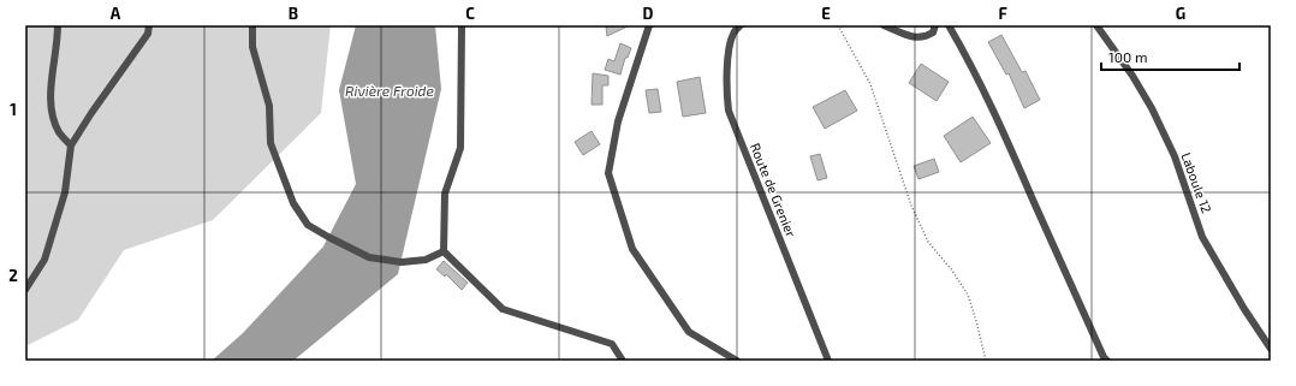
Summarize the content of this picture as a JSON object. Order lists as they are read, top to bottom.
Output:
{
  "streets": {
    "street": ["Laboule 12", "Route de Grenier"]
  },
  "water": ["Rivière Froide"],
  "scale_bar": "100 m",
  "grid": {
    "columns": [
      "A",
      "B",
      "C",
      "D",
      "E",
      "F",
      "G"
    ],
    "rows": ["1", "2"]
  }
}
